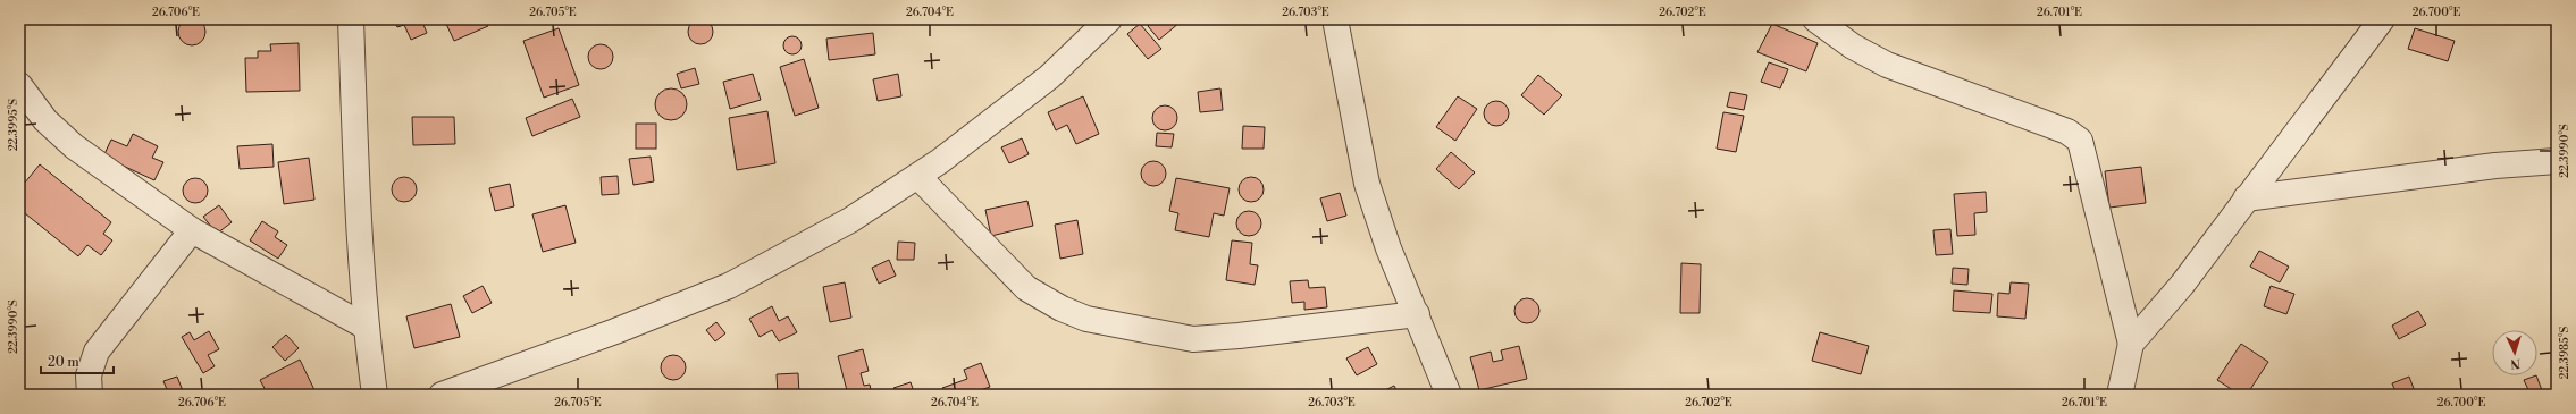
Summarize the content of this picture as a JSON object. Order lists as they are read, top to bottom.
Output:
{
  "scale_bar": "20 m",
  "north": "bottom",
  "coordinates": [
    "26.706°E",
    "26.705°E",
    "26.704°E",
    "26.703°E",
    "26.702°E",
    "26.701°E",
    "26.700°E",
    "22.3995°S",
    "22.3990°S",
    "22.3985°S"
  ]
}
